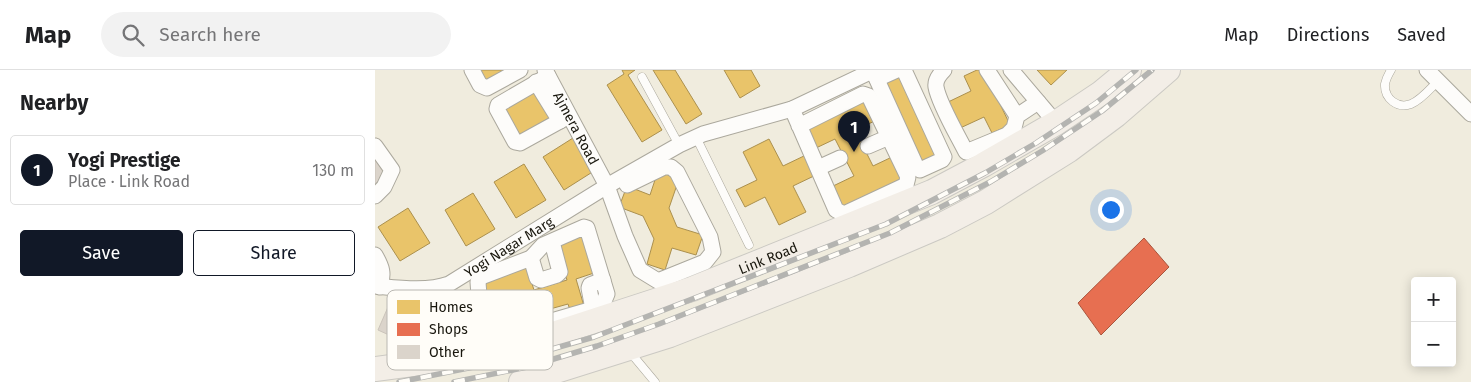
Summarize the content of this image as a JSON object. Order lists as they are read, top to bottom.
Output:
{
  "streets": {
    "main road": ["Link Road"],
    "street": ["Ajmera Road", "Yogi Nagar Marg"]
  },
  "crossings": [
    ["Ajmera Road", "Yogi Nagar Marg"],
    ["Ajmera Road", "Link Road"]
  ],
  "legend": ["Homes", "Shops", "Other"],
  "page": {
    "header": "Map",
    "search": "Search here",
    "nav": ["Map", "Directions", "Saved"],
    "heading": "Nearby",
    "pins": "1",
    "list": [
      {
        "mark": "1",
        "name": "Yogi Prestige",
        "note": "Place · Link Road",
        "value": "130 m"
      }
    ],
    "buttons": ["Save", "Share"],
    "map_buttons": ["+", "−"]
  }
}
